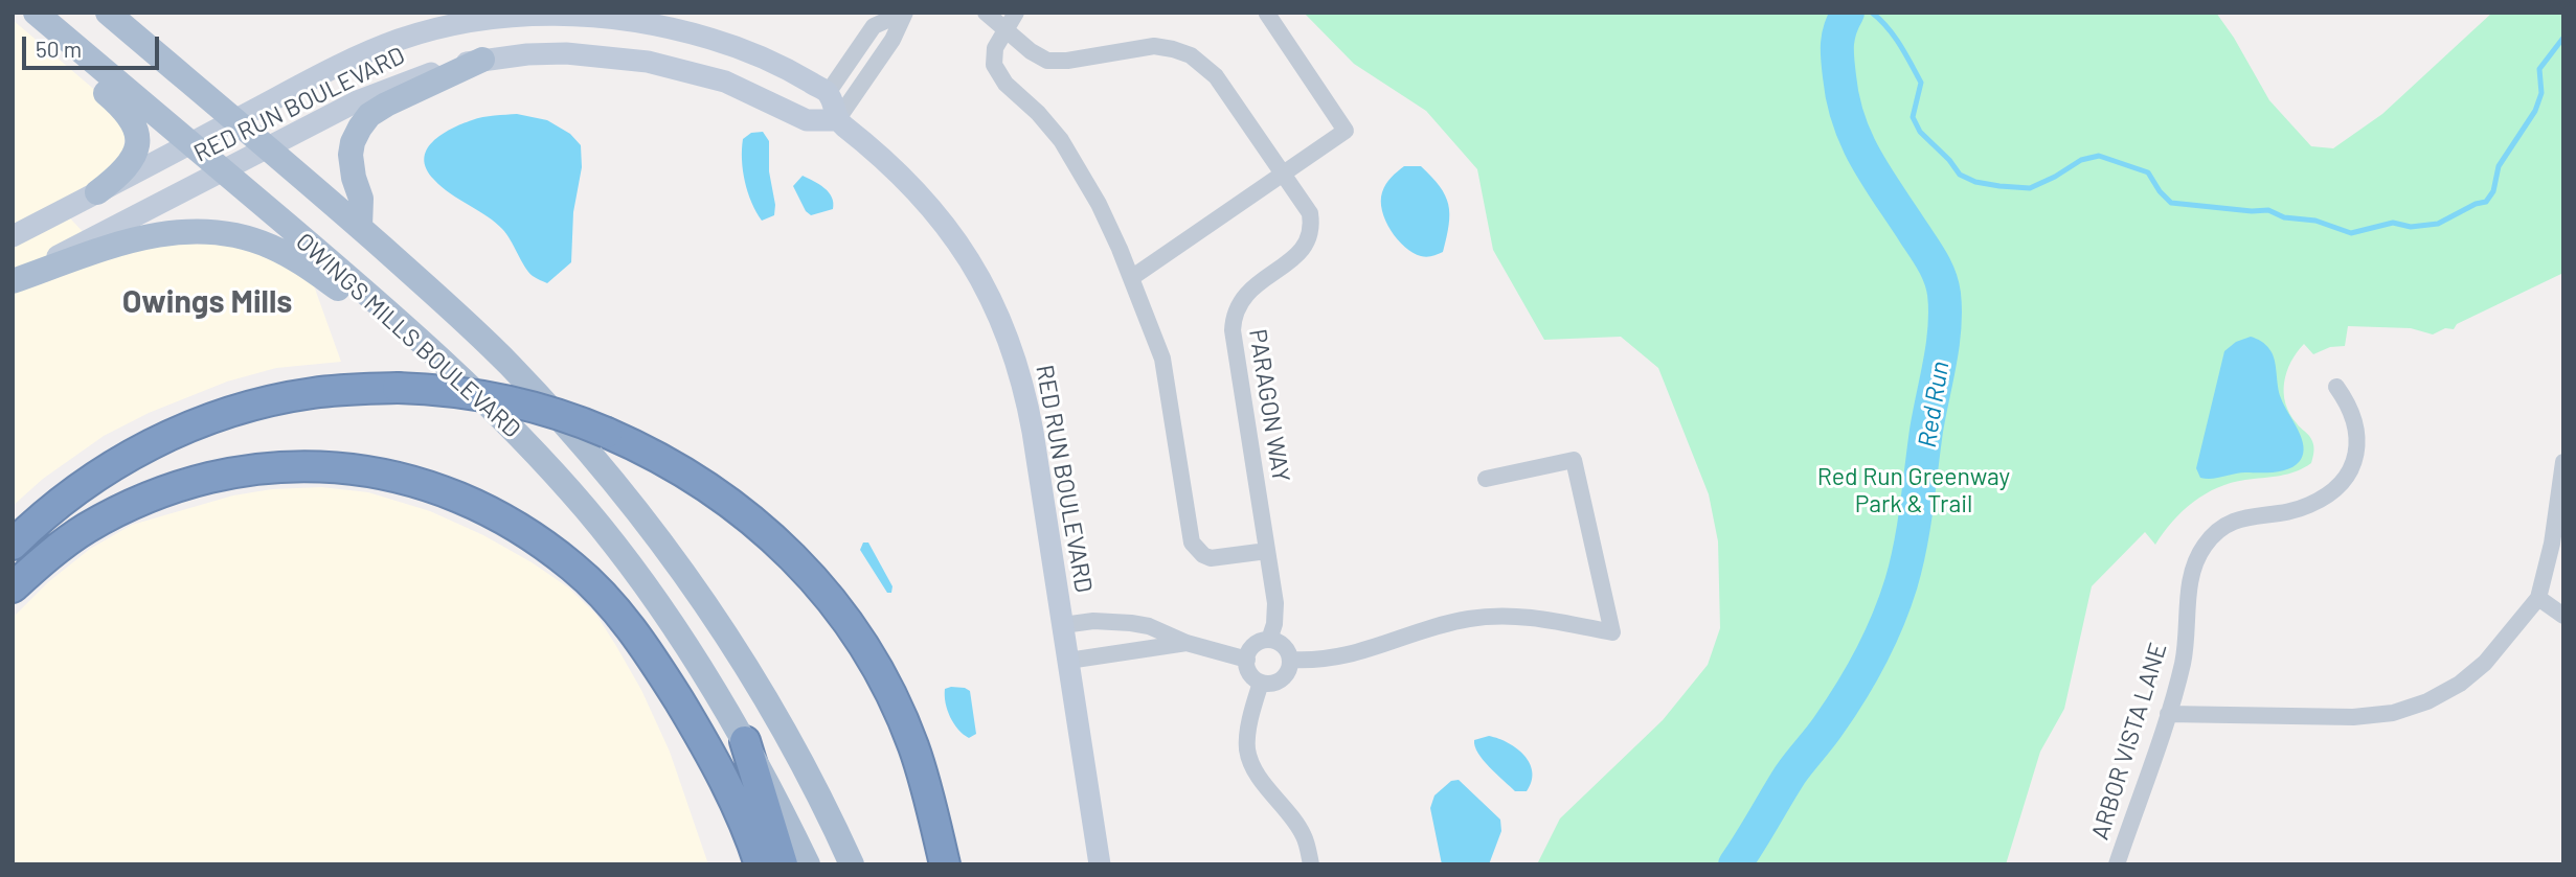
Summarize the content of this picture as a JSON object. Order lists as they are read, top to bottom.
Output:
{
  "streets": {
    "main road": ["RED RUN BOULEVARD", "OWINGS MILLS BOULEVARD"],
    "street": ["PARAGON WAY", "ARBOR VISTA LANE"]
  },
  "crossings": [
    ["RED RUN BOULEVARD", "OWINGS MILLS BOULEVARD"]
  ],
  "districts": ["Owings Mills"],
  "water": ["Red Run"],
  "parks": ["Red Run Greenway Park & Trail"],
  "scale_bar": "50 m"
}
